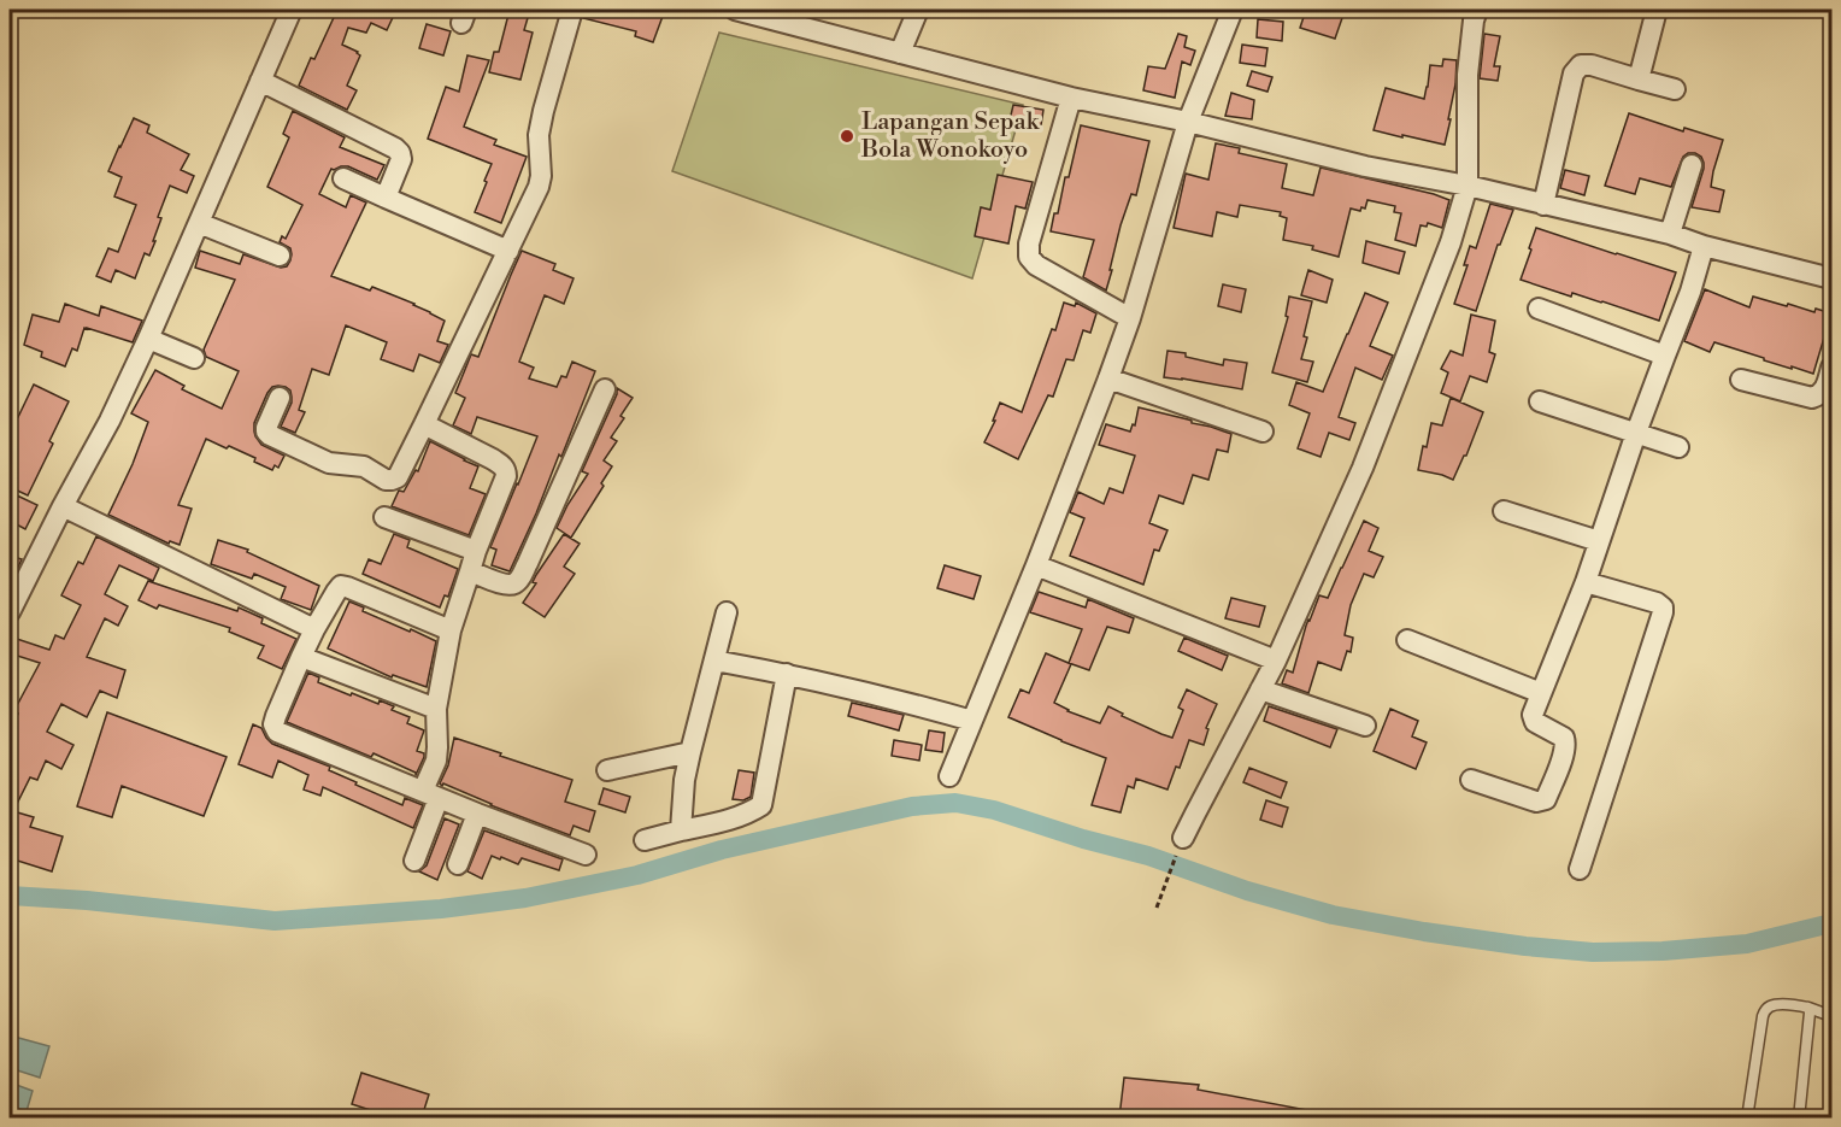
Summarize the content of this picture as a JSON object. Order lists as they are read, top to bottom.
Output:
{
  "places": ["Lapangan Sepak Bola Wonokoyo"]
}
